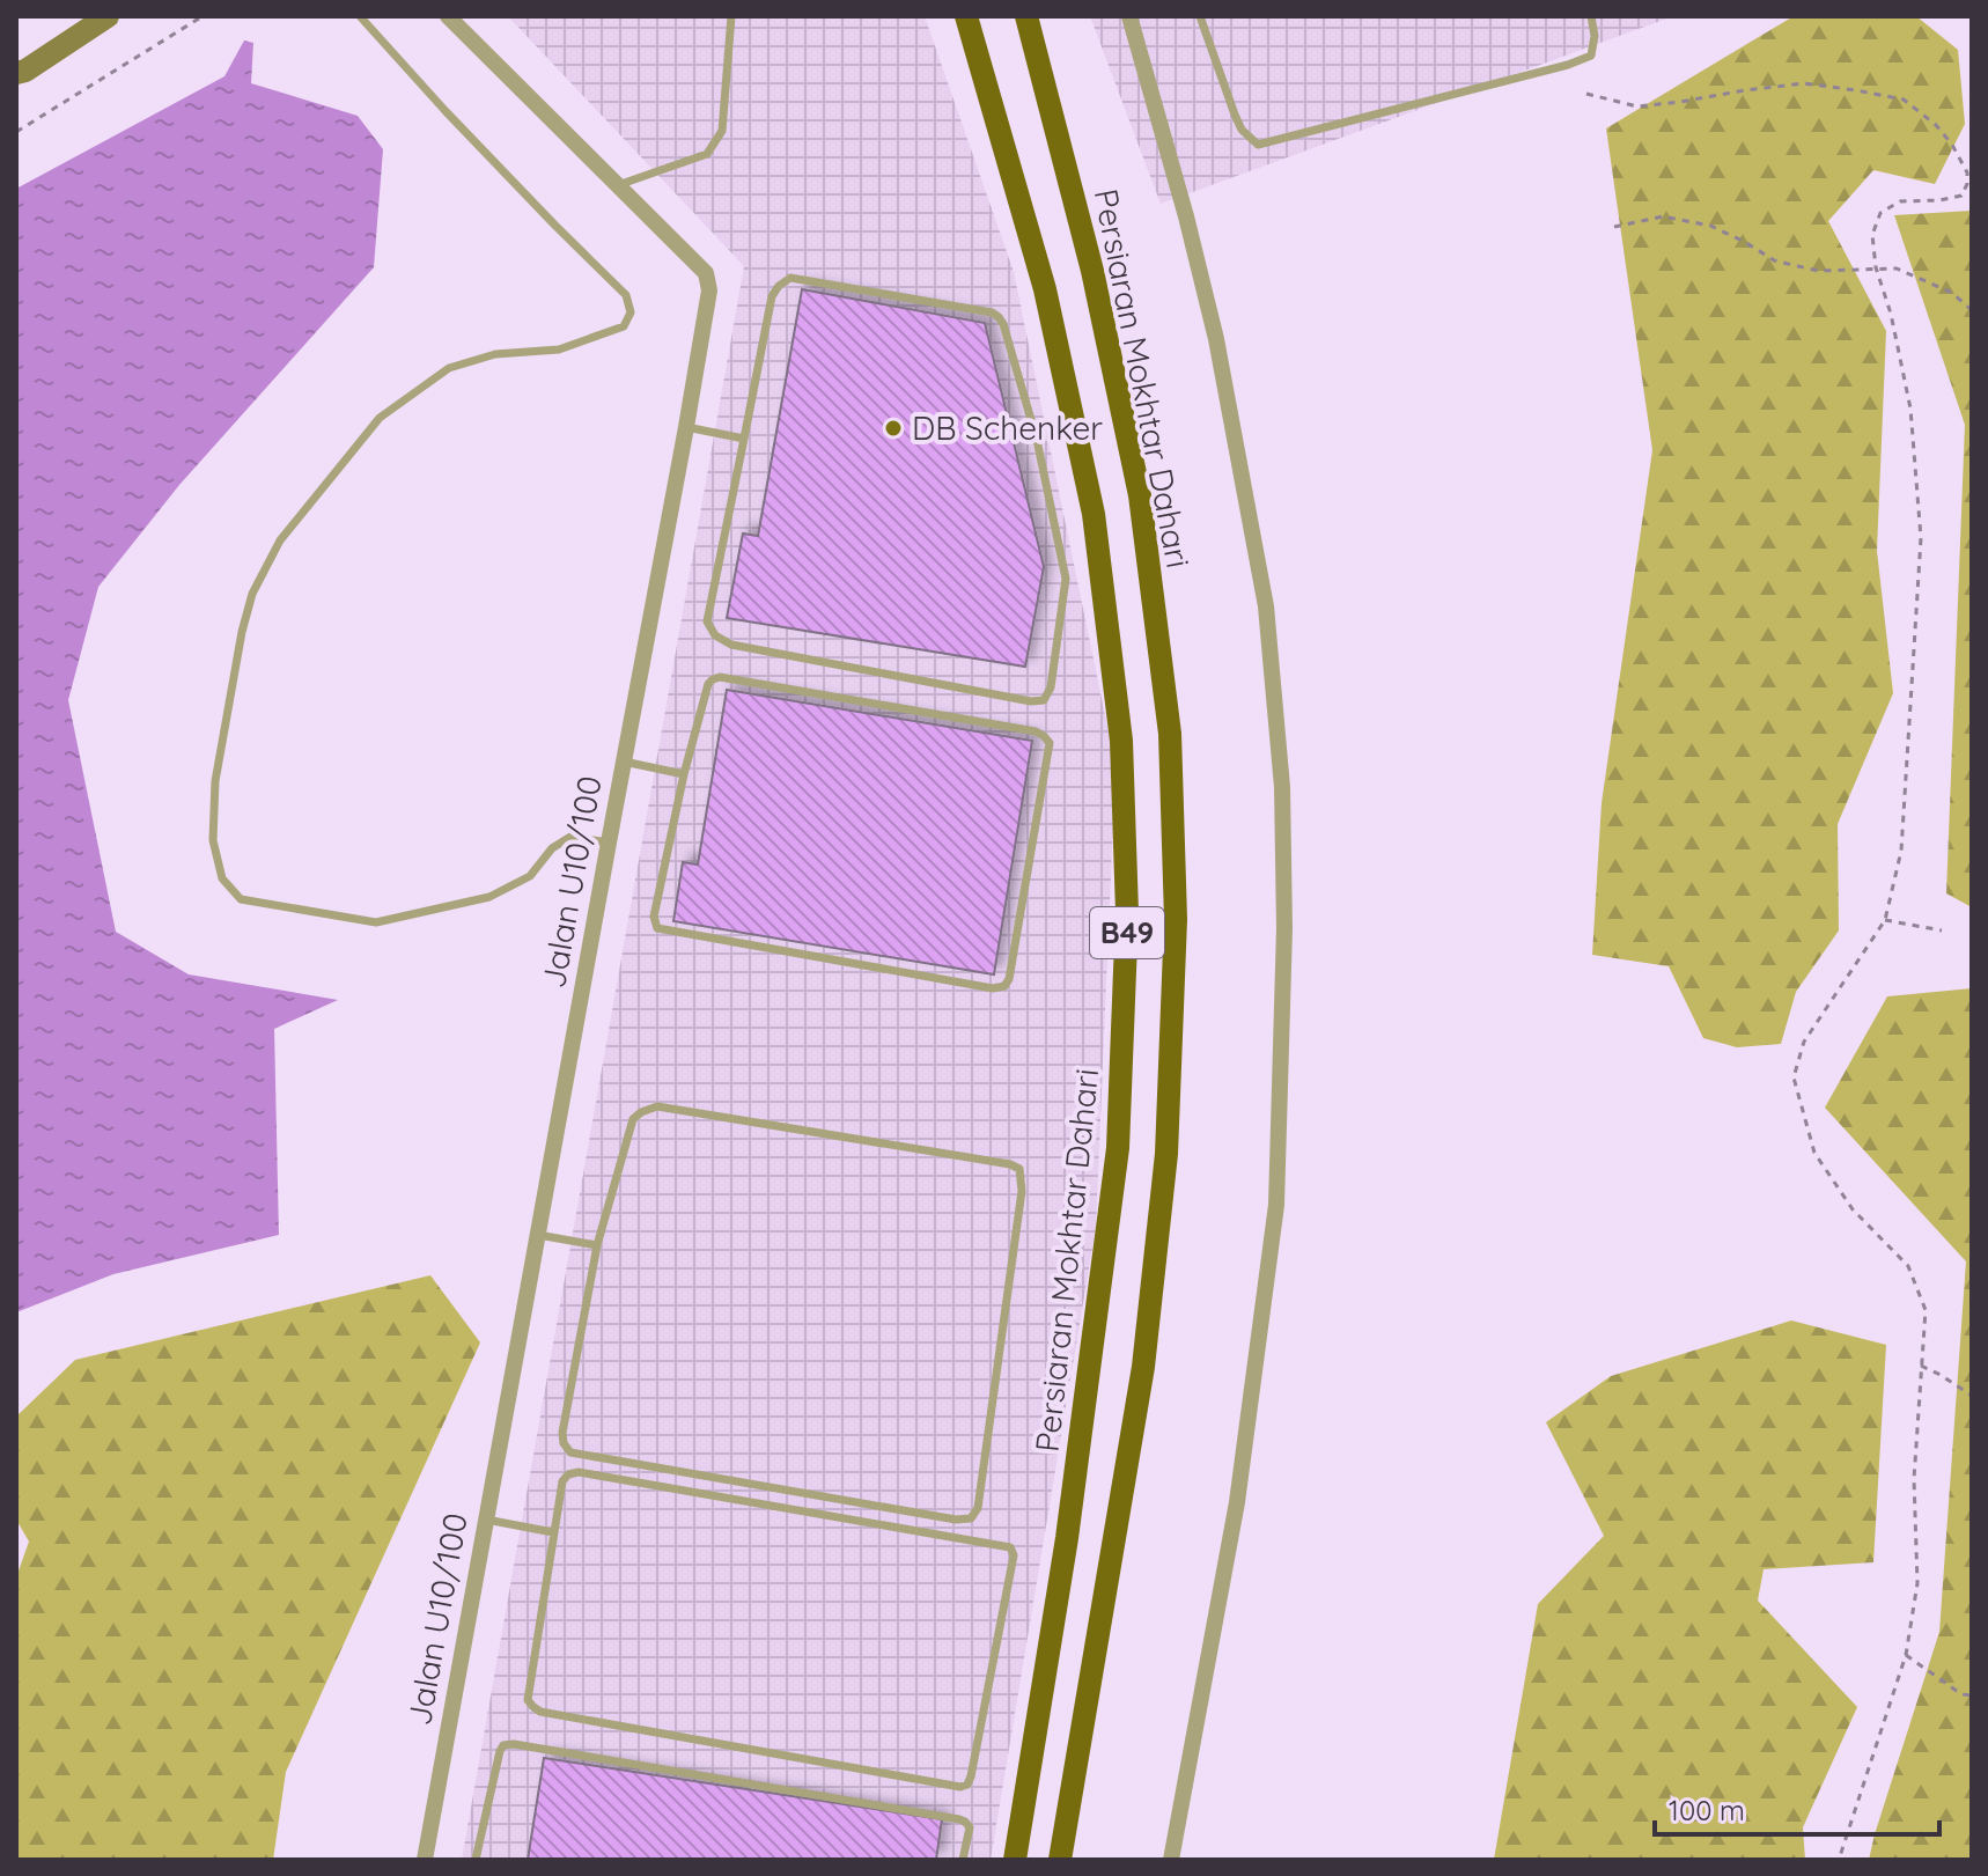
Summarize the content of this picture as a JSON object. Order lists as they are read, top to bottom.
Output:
{
  "streets": {
    "main road": ["Persiaran Mokhtar Dahari", "B49"],
    "street": ["Jalan U10/100"]
  },
  "places": ["DB Schenker"],
  "scale_bar": "100 m"
}
